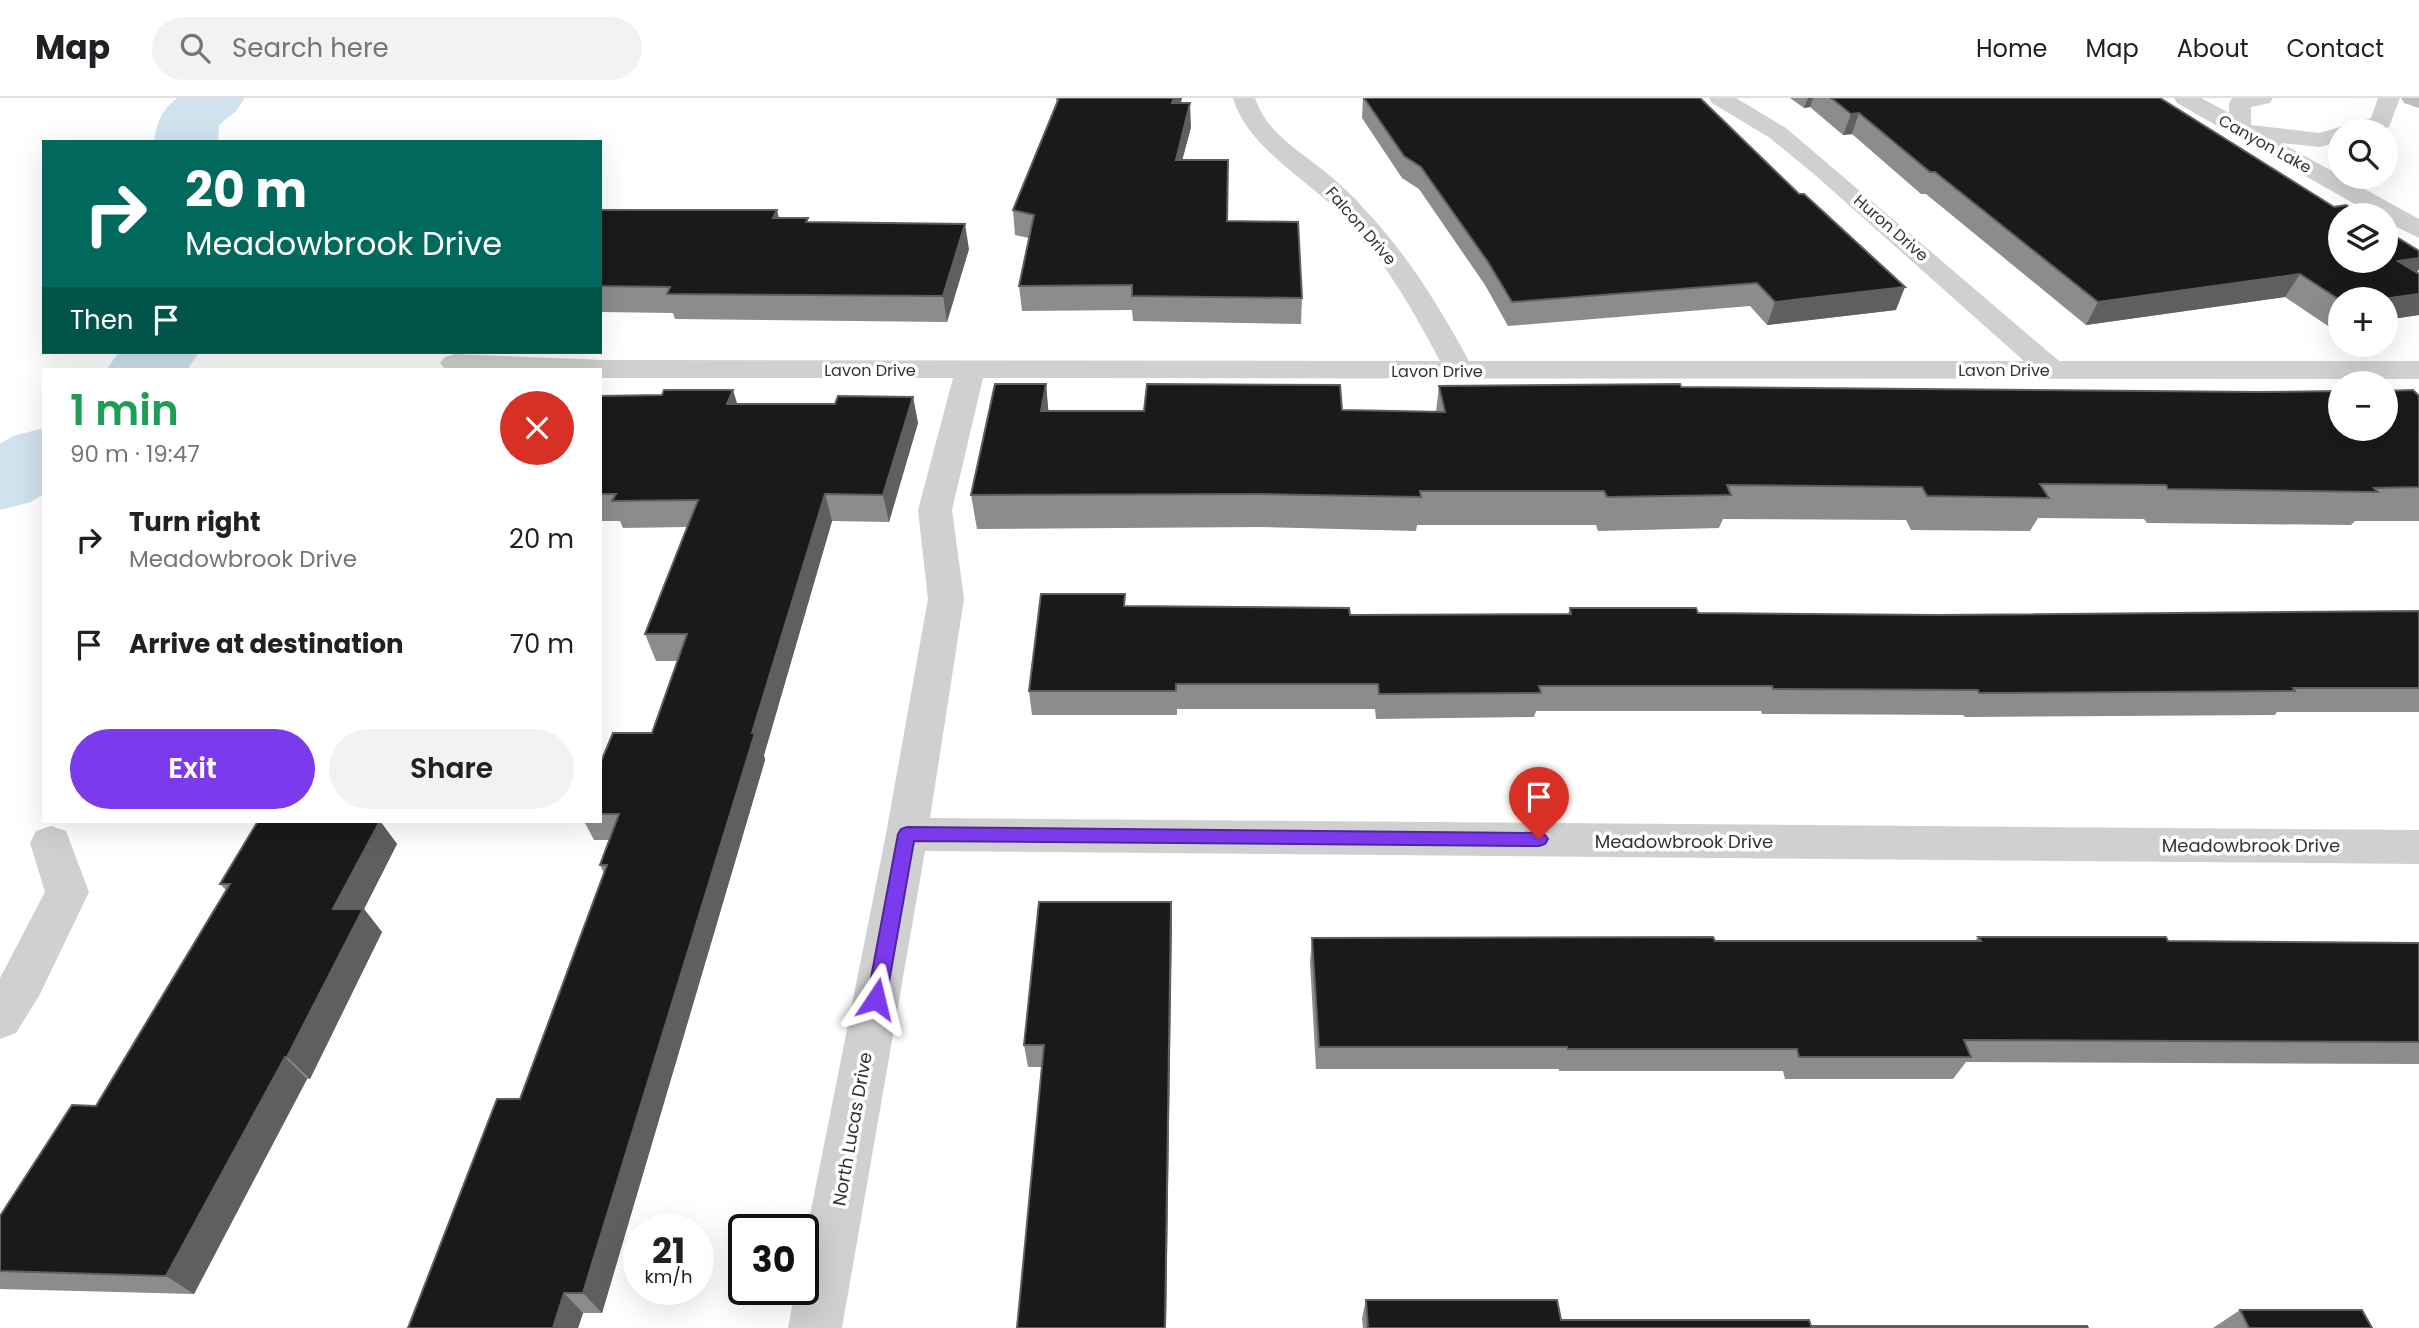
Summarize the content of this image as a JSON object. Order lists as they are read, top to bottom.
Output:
{
  "streets": {
    "street": [
      "Canyon Lake",
      "Falcon Drive",
      "Huron Drive",
      "Lavon Drive",
      "Meadowbrook Drive",
      "North Lucas Drive"
    ]
  },
  "crossings": [
    ["Falcon Drive", "Lavon Drive"],
    ["Huron Drive", "Lavon Drive"],
    ["Lavon Drive", "North Lucas Drive"],
    ["Meadowbrook Drive", "North Lucas Drive"]
  ],
  "page": {
    "header": "Map",
    "search": "Search here",
    "nav": [
      "Home",
      "Map",
      "About",
      "Contact"
    ],
    "map_buttons": ["+", "−"],
    "turn": ["20 m", "Meadowbrook Drive"],
    "then": "Then",
    "heading": ["1 min", "90 m · 19:47"],
    "list": [
      {
        "name": "Turn right",
        "note": "Meadowbrook Drive",
        "value": "20 m"
      },
      {
        "name": "Arrive at destination",
        "value": "70 m"
      }
    ],
    "buttons": ["Exit", "Share"],
    "speed": "21 km/h",
    "limit": "30"
  }
}
